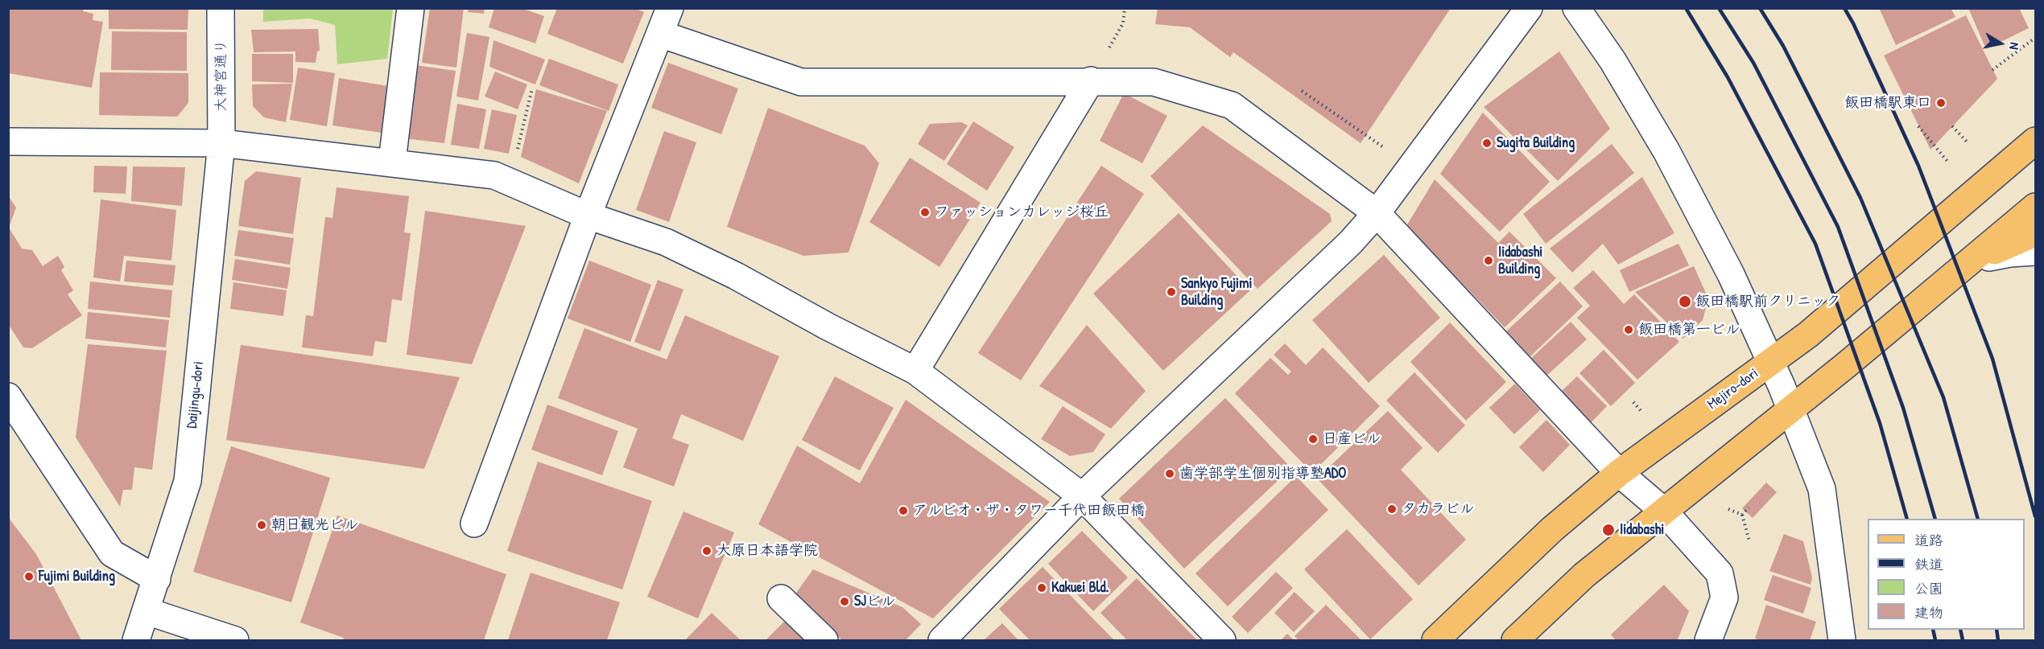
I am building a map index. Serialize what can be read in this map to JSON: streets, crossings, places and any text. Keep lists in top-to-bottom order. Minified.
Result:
{"streets":{"main road":["Mejiro-dori"],"street":["大神宮通り","Daijingu-dori"]},"crossings":[["大神宮通り","Daijingu-dori"]],"places":["飯田橋駅東口","Sugita Building","ファッションカレッジ桜丘","Iidabashi Building","Sankyo Fujimi Building","飯田橋駅前クリニック","飯田橋第一ビル","日産ビル","歯学部学生個別指導塾ADO","タカラビル","アルビオ・ザ・タワー千代田飯田橋","朝日観光ビル","Iidabashi","大原日本語学院","Fujimi Building","Kakuei Bld.","SJビル"],"legend":["道路","鉄道","公園","建物"],"north":"right"}
